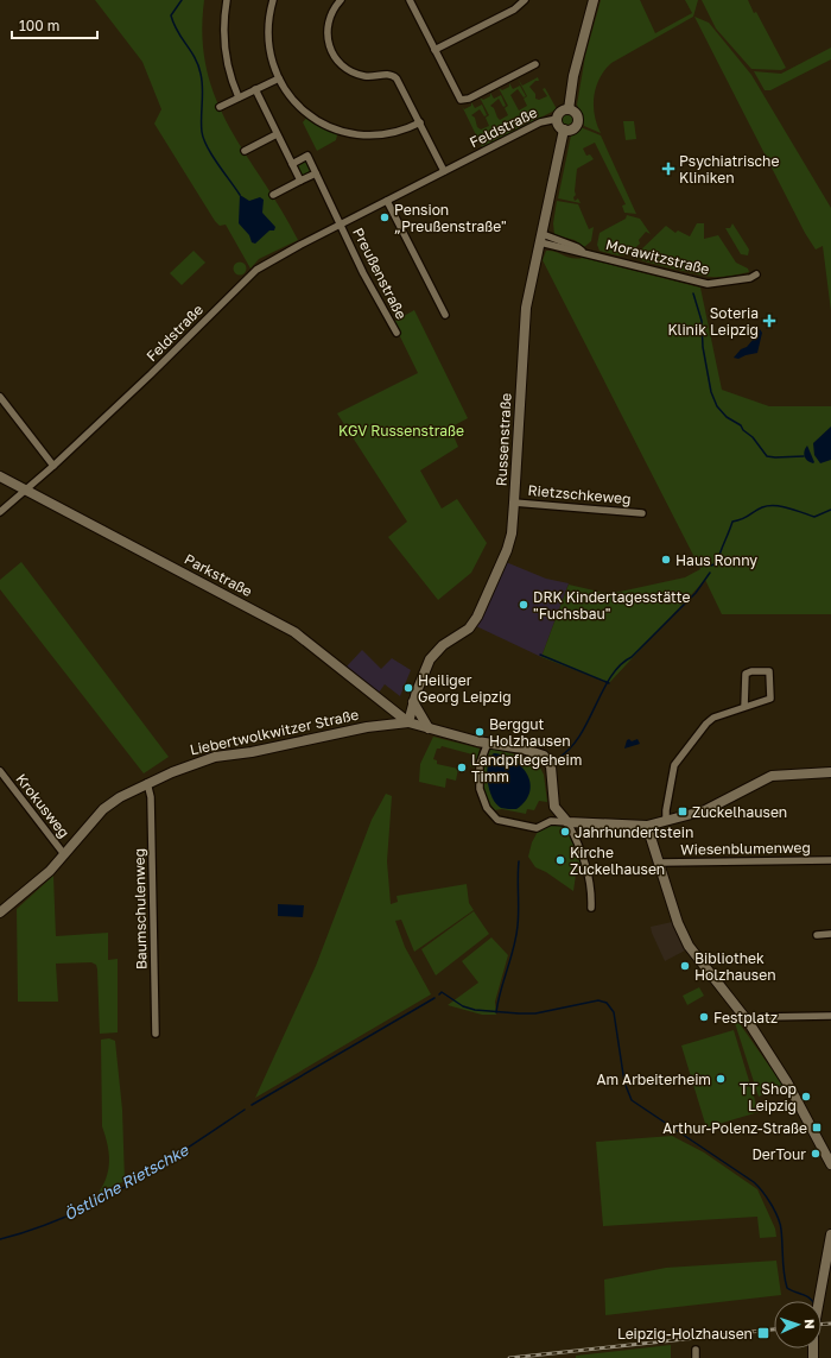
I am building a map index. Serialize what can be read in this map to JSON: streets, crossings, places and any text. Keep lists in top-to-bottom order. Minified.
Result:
{"streets":{"street":["Feldstraße","Morawitzstraße","Preußenstraße","Russenstraße","Rietzschkeweg","Parkstraße","Liebertwolkwitzer Straße","Krokusweg","Wiesenblumenweg","Baumschulenweg"]},"crossings":[["Feldstraße","Preußenstraße"],["Feldstraße","Russenstraße"],["Feldstraße","Parkstraße"],["Morawitzstraße","Russenstraße"],["Russenstraße","Rietzschkeweg"],["Russenstraße","Parkstraße"],["Russenstraße","Liebertwolkwitzer Straße"],["Parkstraße","Liebertwolkwitzer Straße"],["Liebertwolkwitzer Straße","Krokusweg"],["Liebertwolkwitzer Straße","Baumschulenweg"]],"water":["Östliche Rietschke"],"parks":["KGV Russenstraße"],"places":{"health":["Psychiatrische Kliniken","Soteria Klinik Leipzig"],"other":["Pension „Preußenstraße\"","Haus Ronny","DRK Kindertagesstätte \"Fuchsbau\"","Heiliger Georg Leipzig","Berggut Holzhausen","Landpflegeheim Timm","Jahrhundertstein","Kirche Zuckelhausen","Bibliothek Holzhausen","Festplatz","Am Arbeiterheim","TT Shop Leipzig","DerTour"],"transit":["Zuckelhausen","Arthur-Polenz-Straße","Leipzig-Holzhausen"]},"scale_bar":"100 m","north":"right"}
